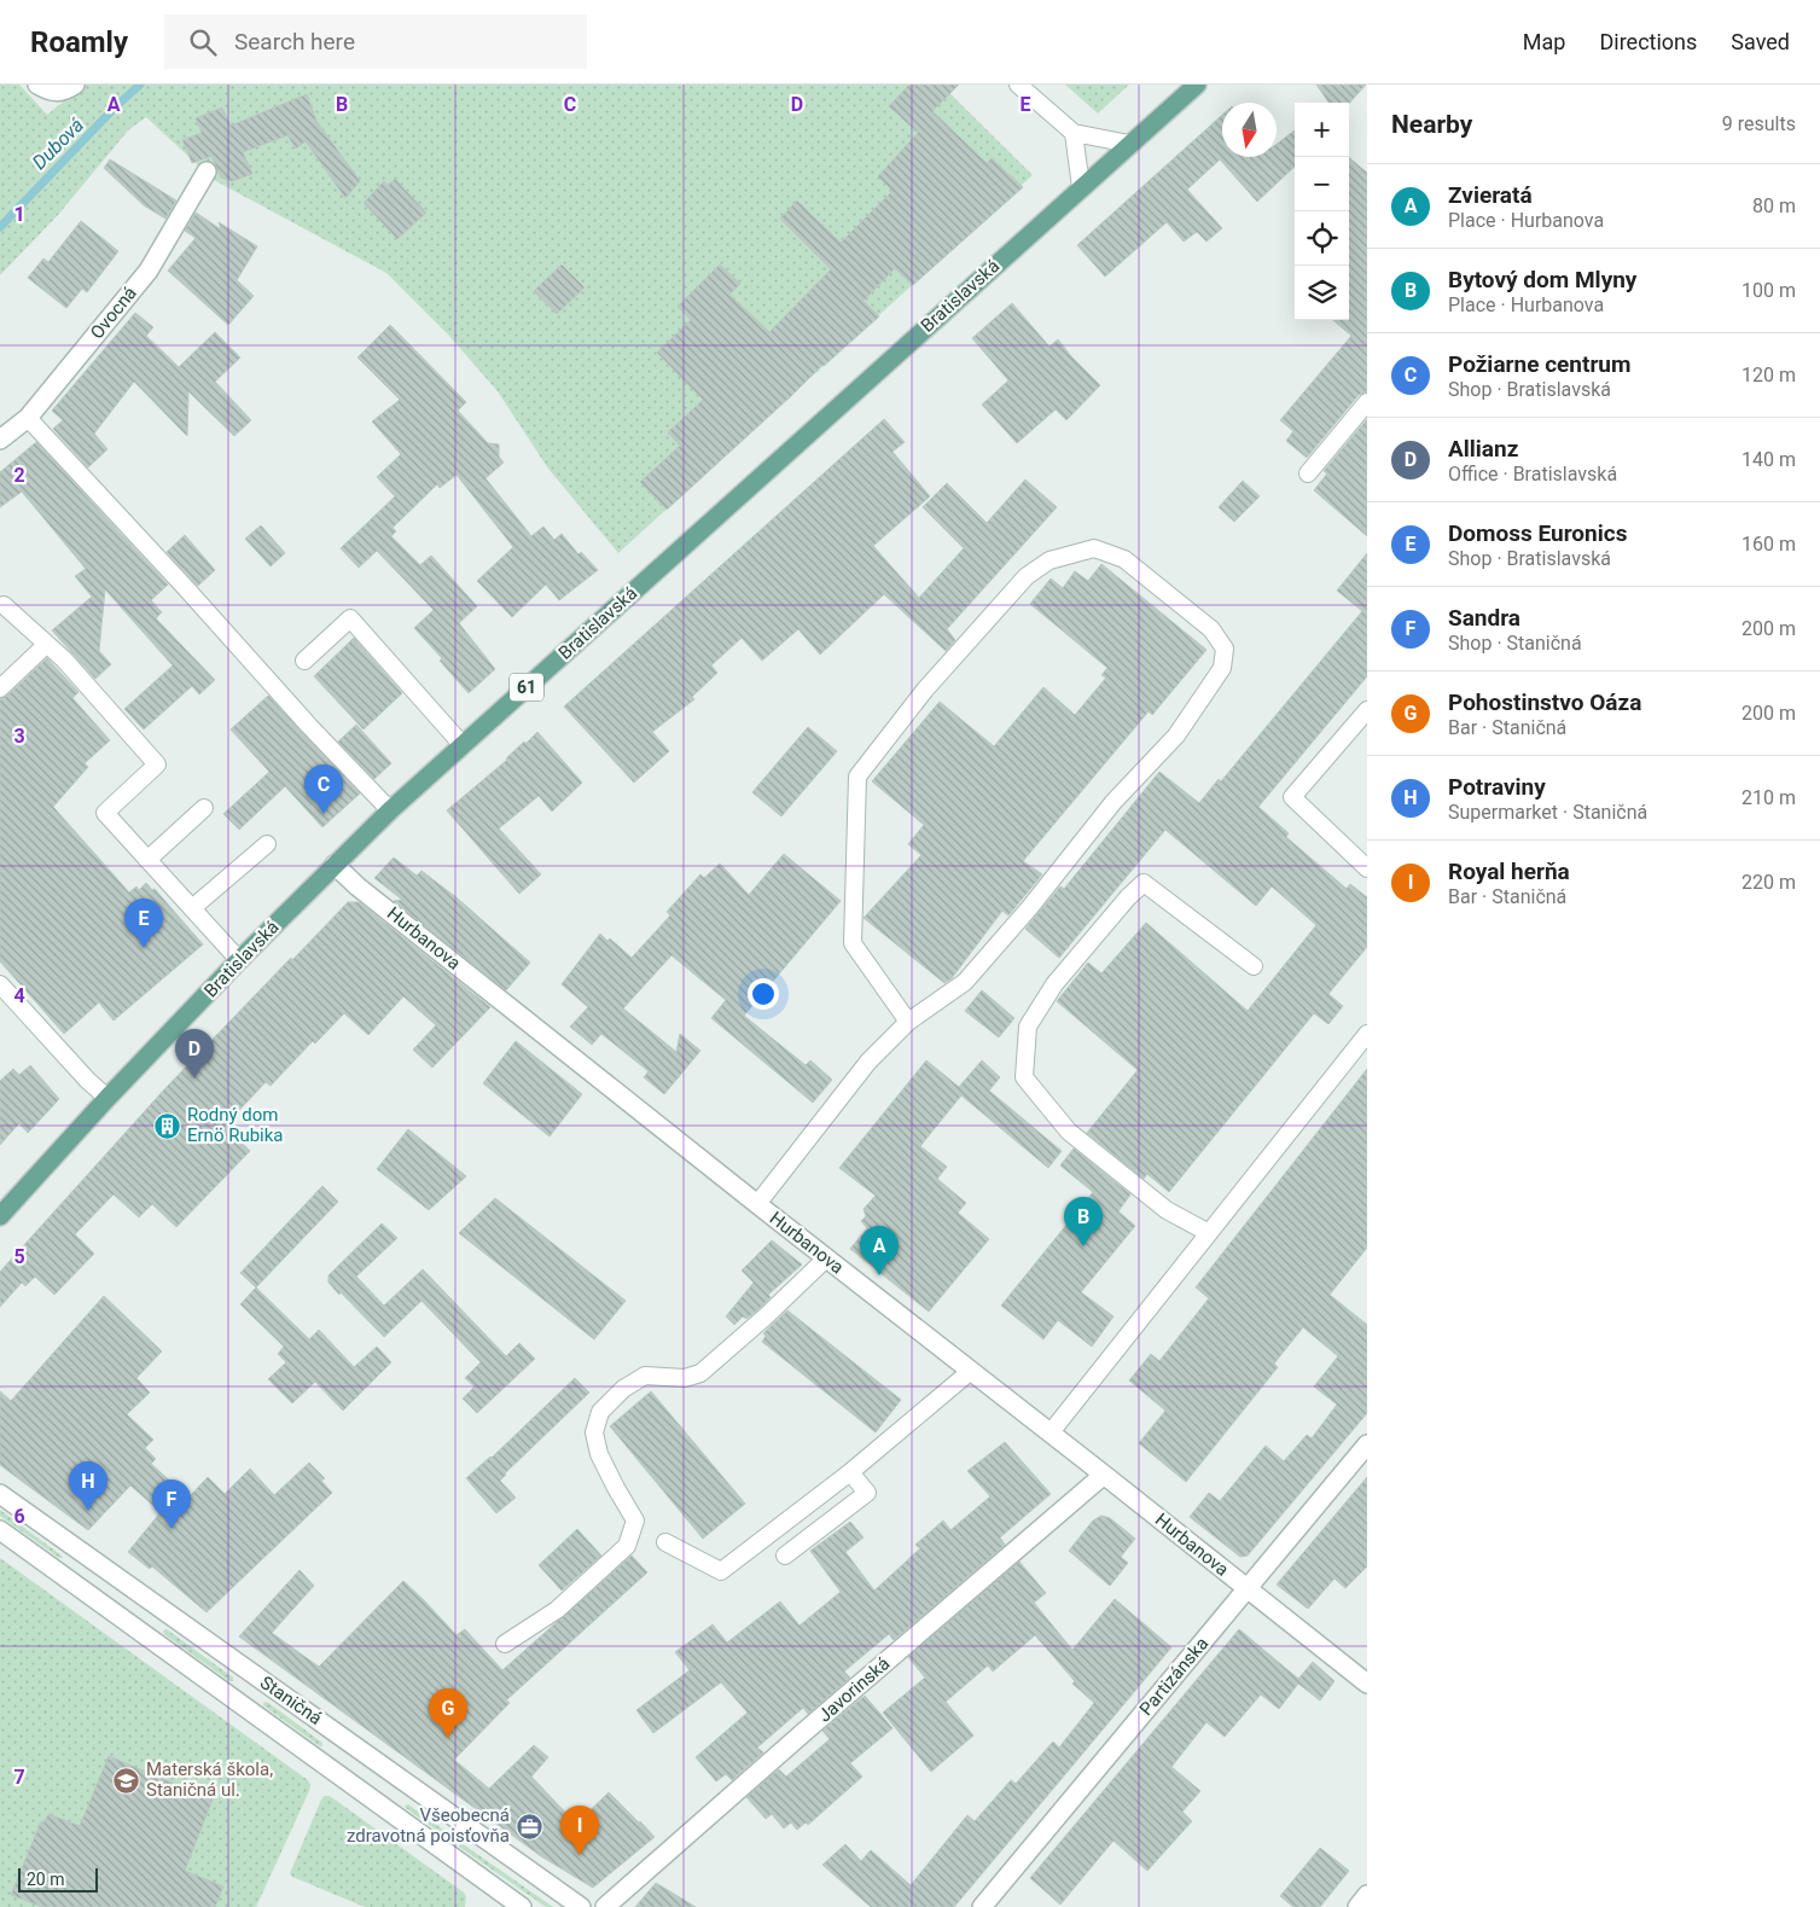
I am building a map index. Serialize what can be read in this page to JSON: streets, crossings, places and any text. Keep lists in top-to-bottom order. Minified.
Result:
{"streets":{"main road":["Bratislavská","61"],"street":["Ovocná","Hurbanova","Partizánska","Javorinská","Staničná"]},"crossings":[["Bratislavská","Hurbanova"],["Hurbanova","Partizánska"],["Hurbanova","Javorinská"]],"water":["Dubová"],"places":{"building":["Rodný dom Ernö Rubika"],"school or university":["Materská škola, Staničná ul."],"office":["Všeobecná zdravotná poisťovňa"]},"scale_bar":"20 m","north":"bottom","page":{"header":"Roamly","search":"Search here","nav":["Map","Directions","Saved"],"heading":["Nearby","9 results"],"map_buttons":["+","−"],"list":[{"mark":"A","name":"Zvieratá","note":"Place · Hurbanova","value":"80 m"},{"mark":"B","name":"Bytový dom Mlyny","note":"Place · Hurbanova","value":"100 m"},{"mark":"C","name":"Požiarne centrum","note":"Shop · Bratislavská","value":"120 m"},{"mark":"D","name":"Allianz","note":"Office · Bratislavská","value":"140 m"},{"mark":"E","name":"Domoss Euronics","note":"Shop · Bratislavská","value":"160 m"},{"mark":"F","name":"Sandra","note":"Shop · Staničná","value":"200 m"},{"mark":"G","name":"Pohostinstvo Oáza","note":"Bar · Staničná","value":"200 m"},{"mark":"H","name":"Potraviny","note":"Supermarket · Staničná","value":"210 m"},{"mark":"I","name":"Royal herňa","note":"Bar · Staničná","value":"220 m"}],"pins":["C","E","D","B","A","H","F","G","I"],"scale":"20 m"},"grid":{"columns":["A","B","C","D","E"],"rows":["1","2","3","4","5","6","7"]}}
